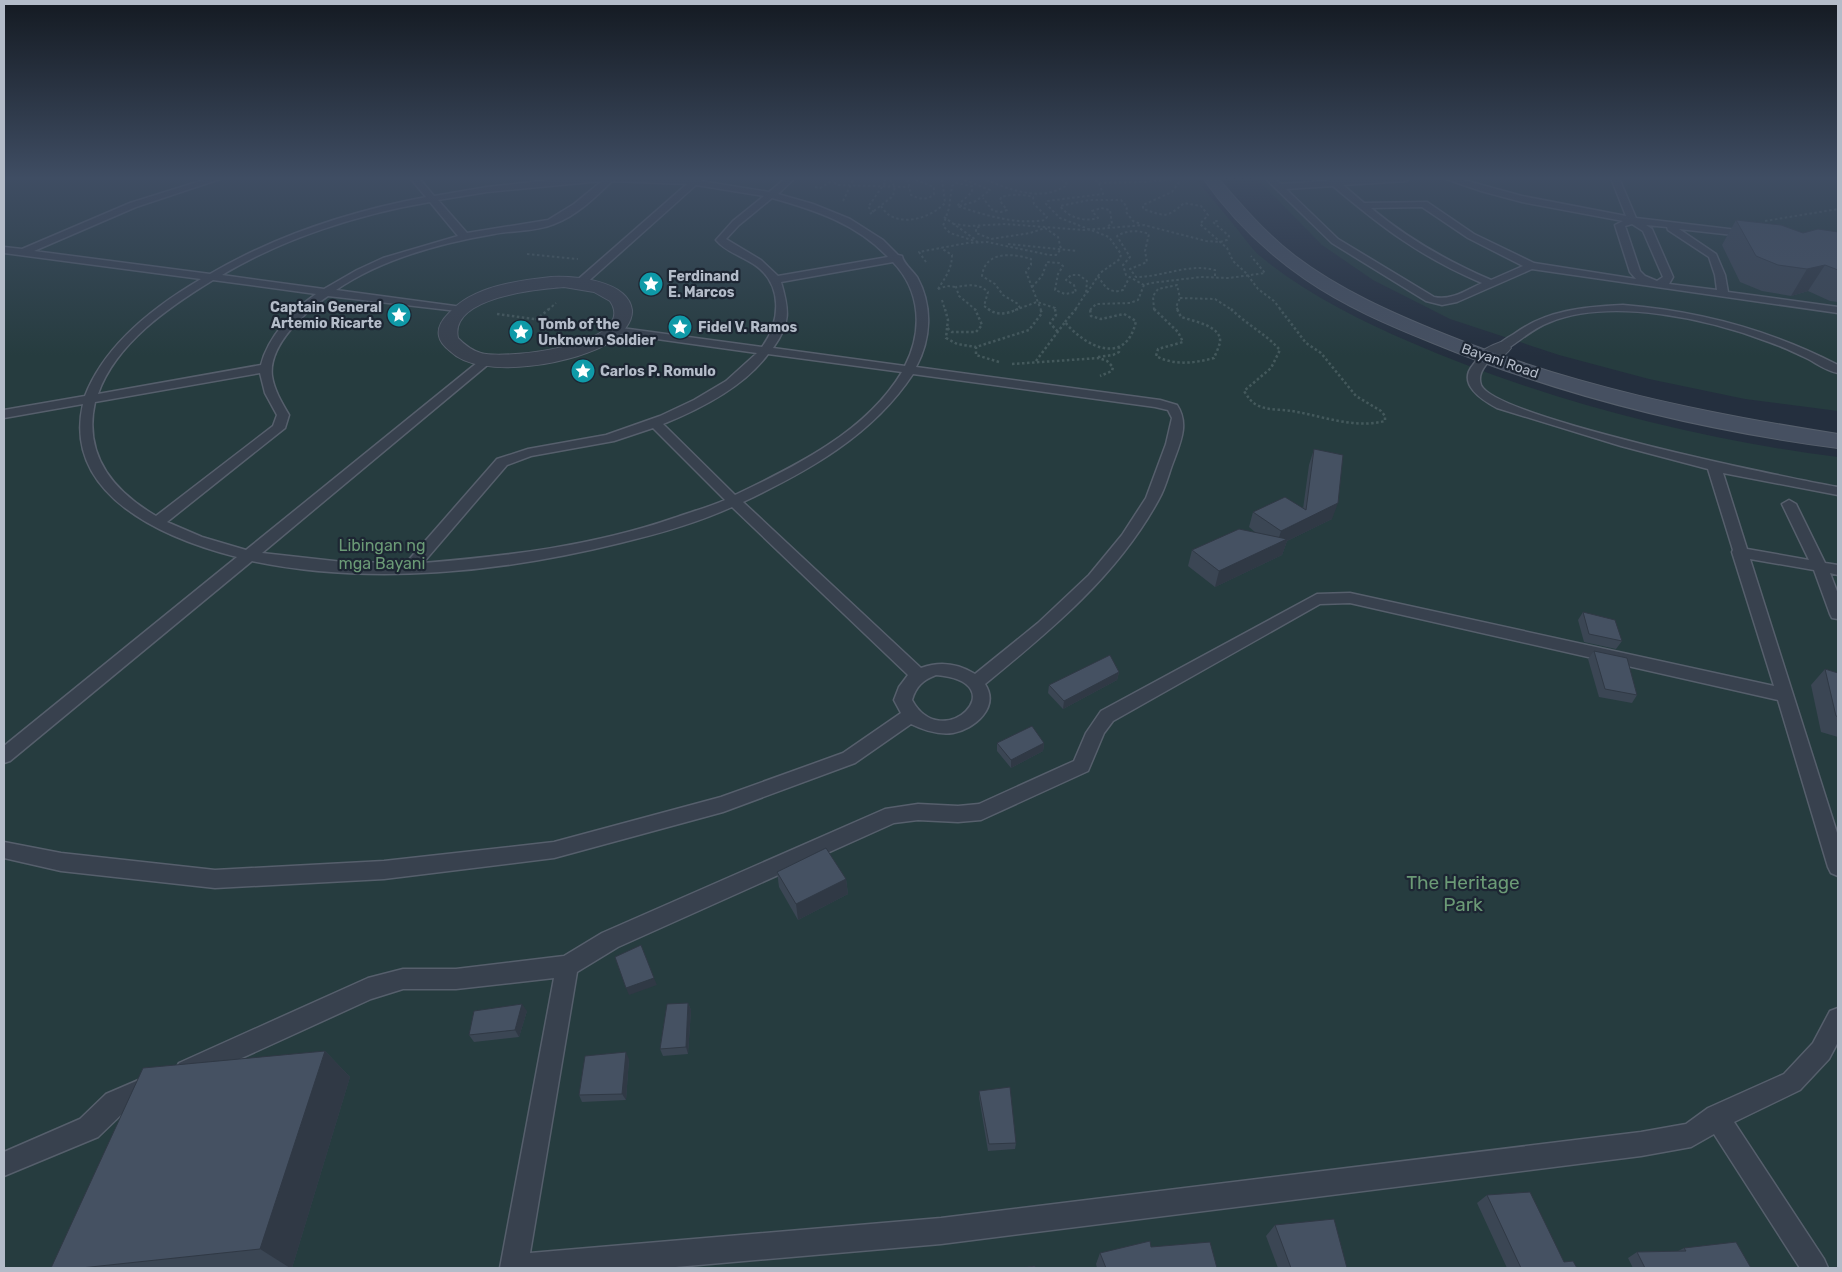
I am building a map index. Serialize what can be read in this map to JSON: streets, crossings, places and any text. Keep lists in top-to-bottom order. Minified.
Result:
{"streets":{"main road":["Bayani Road"]},"parks":["Libingan ng mga Bayani","The Heritage Park"],"places":{"place":["Ferdinand E. Marcos","Captain General Artemio Ricarte","Fidel V. Ramos","Tomb of the Unknown Soldier","Carlos P. Romulo"]}}
